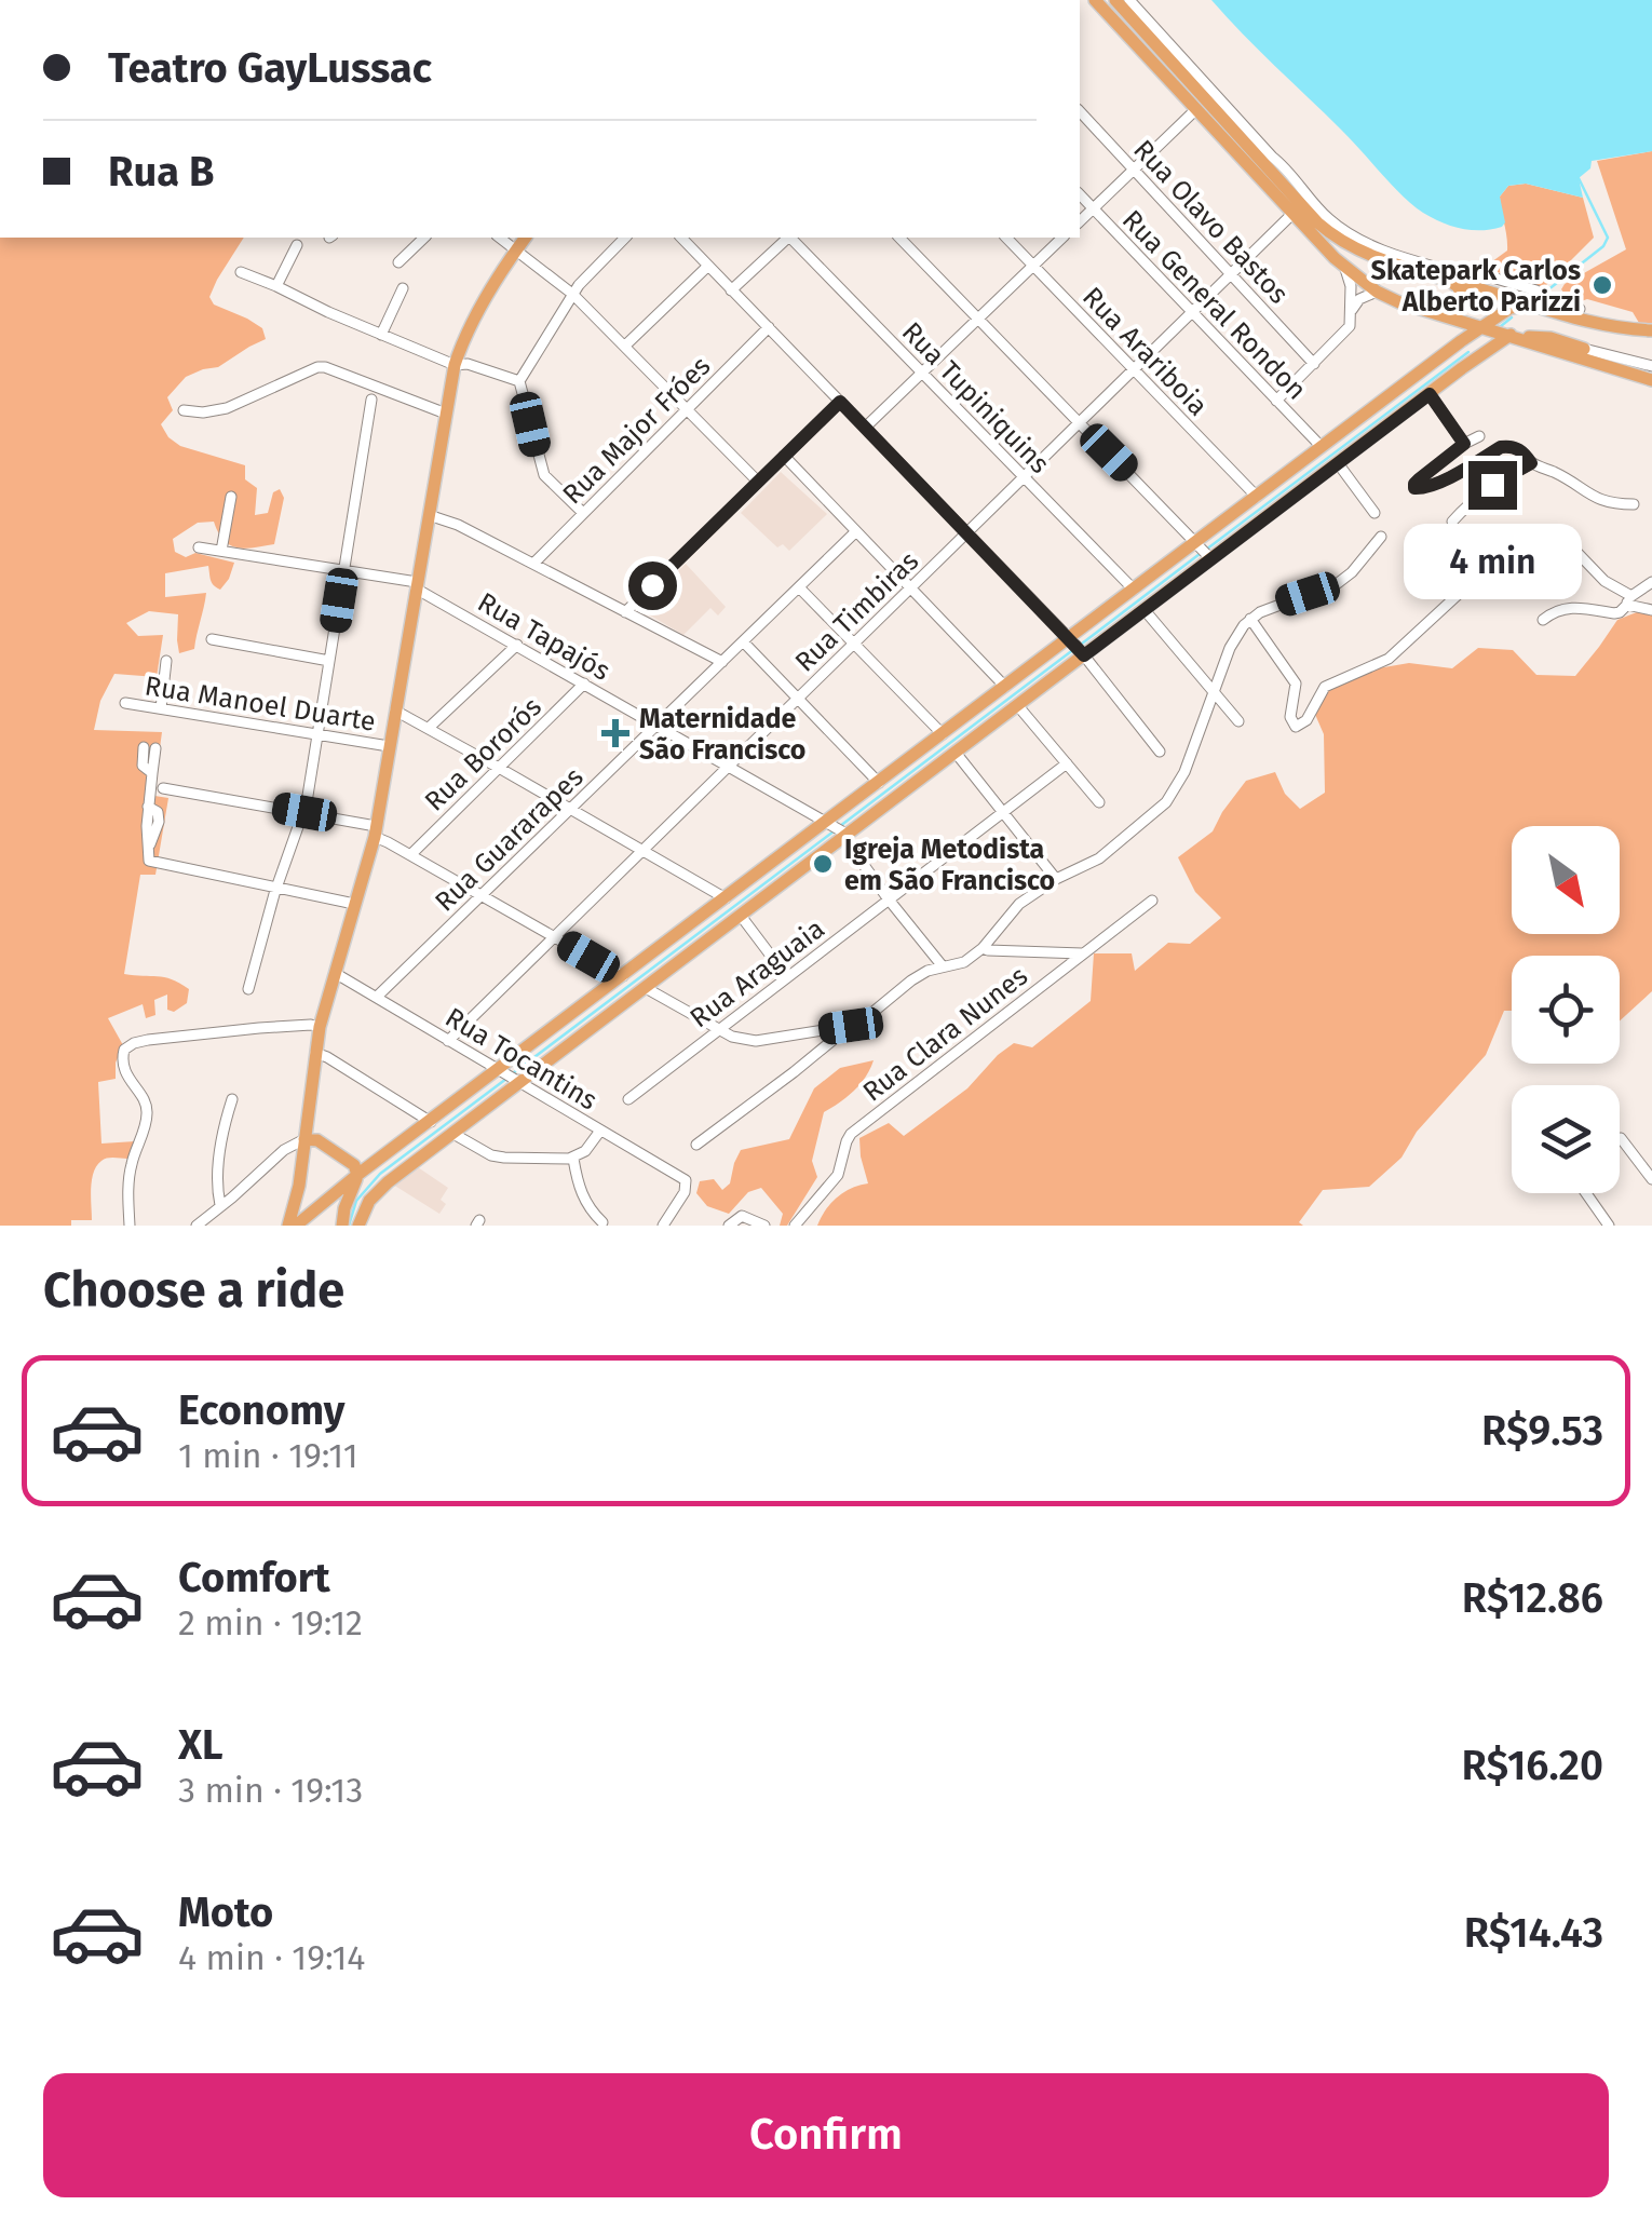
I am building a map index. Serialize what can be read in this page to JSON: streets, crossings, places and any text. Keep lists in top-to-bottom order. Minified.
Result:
{"streets":{"street":["Rua Olavo Bastos","Rua General Rondon","Rua Arariboia","Rua Tupiniquins","Rua Major Fróes","Rua Timbiras","Rua Tapajós","Rua Manoel Duarte","Rua Bororós","Rua Guararapes","Rua Araguaia","Rua Clara Nunes","Rua Tocantins"]},"crossings":[["Rua Olavo Bastos","Rua Timbiras"],["Rua General Rondon","Rua Timbiras"],["Rua Arariboia","Rua Timbiras"],["Rua Tupiniquins","Rua Timbiras"],["Rua Timbiras","Rua Tapajós"],["Rua Timbiras","Rua Tocantins"],["Rua Tapajós","Rua Bororós"],["Rua Tapajós","Rua Guararapes"],["Rua Tapajós","Rua Araguaia"],["Rua Guararapes","Rua Tocantins"]],"places":{"other":["Skatepark Carlos Alberto Parizzi","Igreja Metodista em São Francisco"],"health":["Maternidade São Francisco"]},"north":"bottom right","page":{"banner":["Teatro GayLussac","Rua B"],"bubble":"4 min","heading":"Choose a ride","list":[{"name":"Economy","note":"1 min · 19:11","value":"R$9.53"},{"name":"Comfort","note":"2 min · 19:12","value":"R$12.86"},{"name":"XL","note":"3 min · 19:13","value":"R$16.20"},{"name":"Moto","note":"4 min · 19:14","value":"R$14.43"}],"buttons":"Confirm"}}
